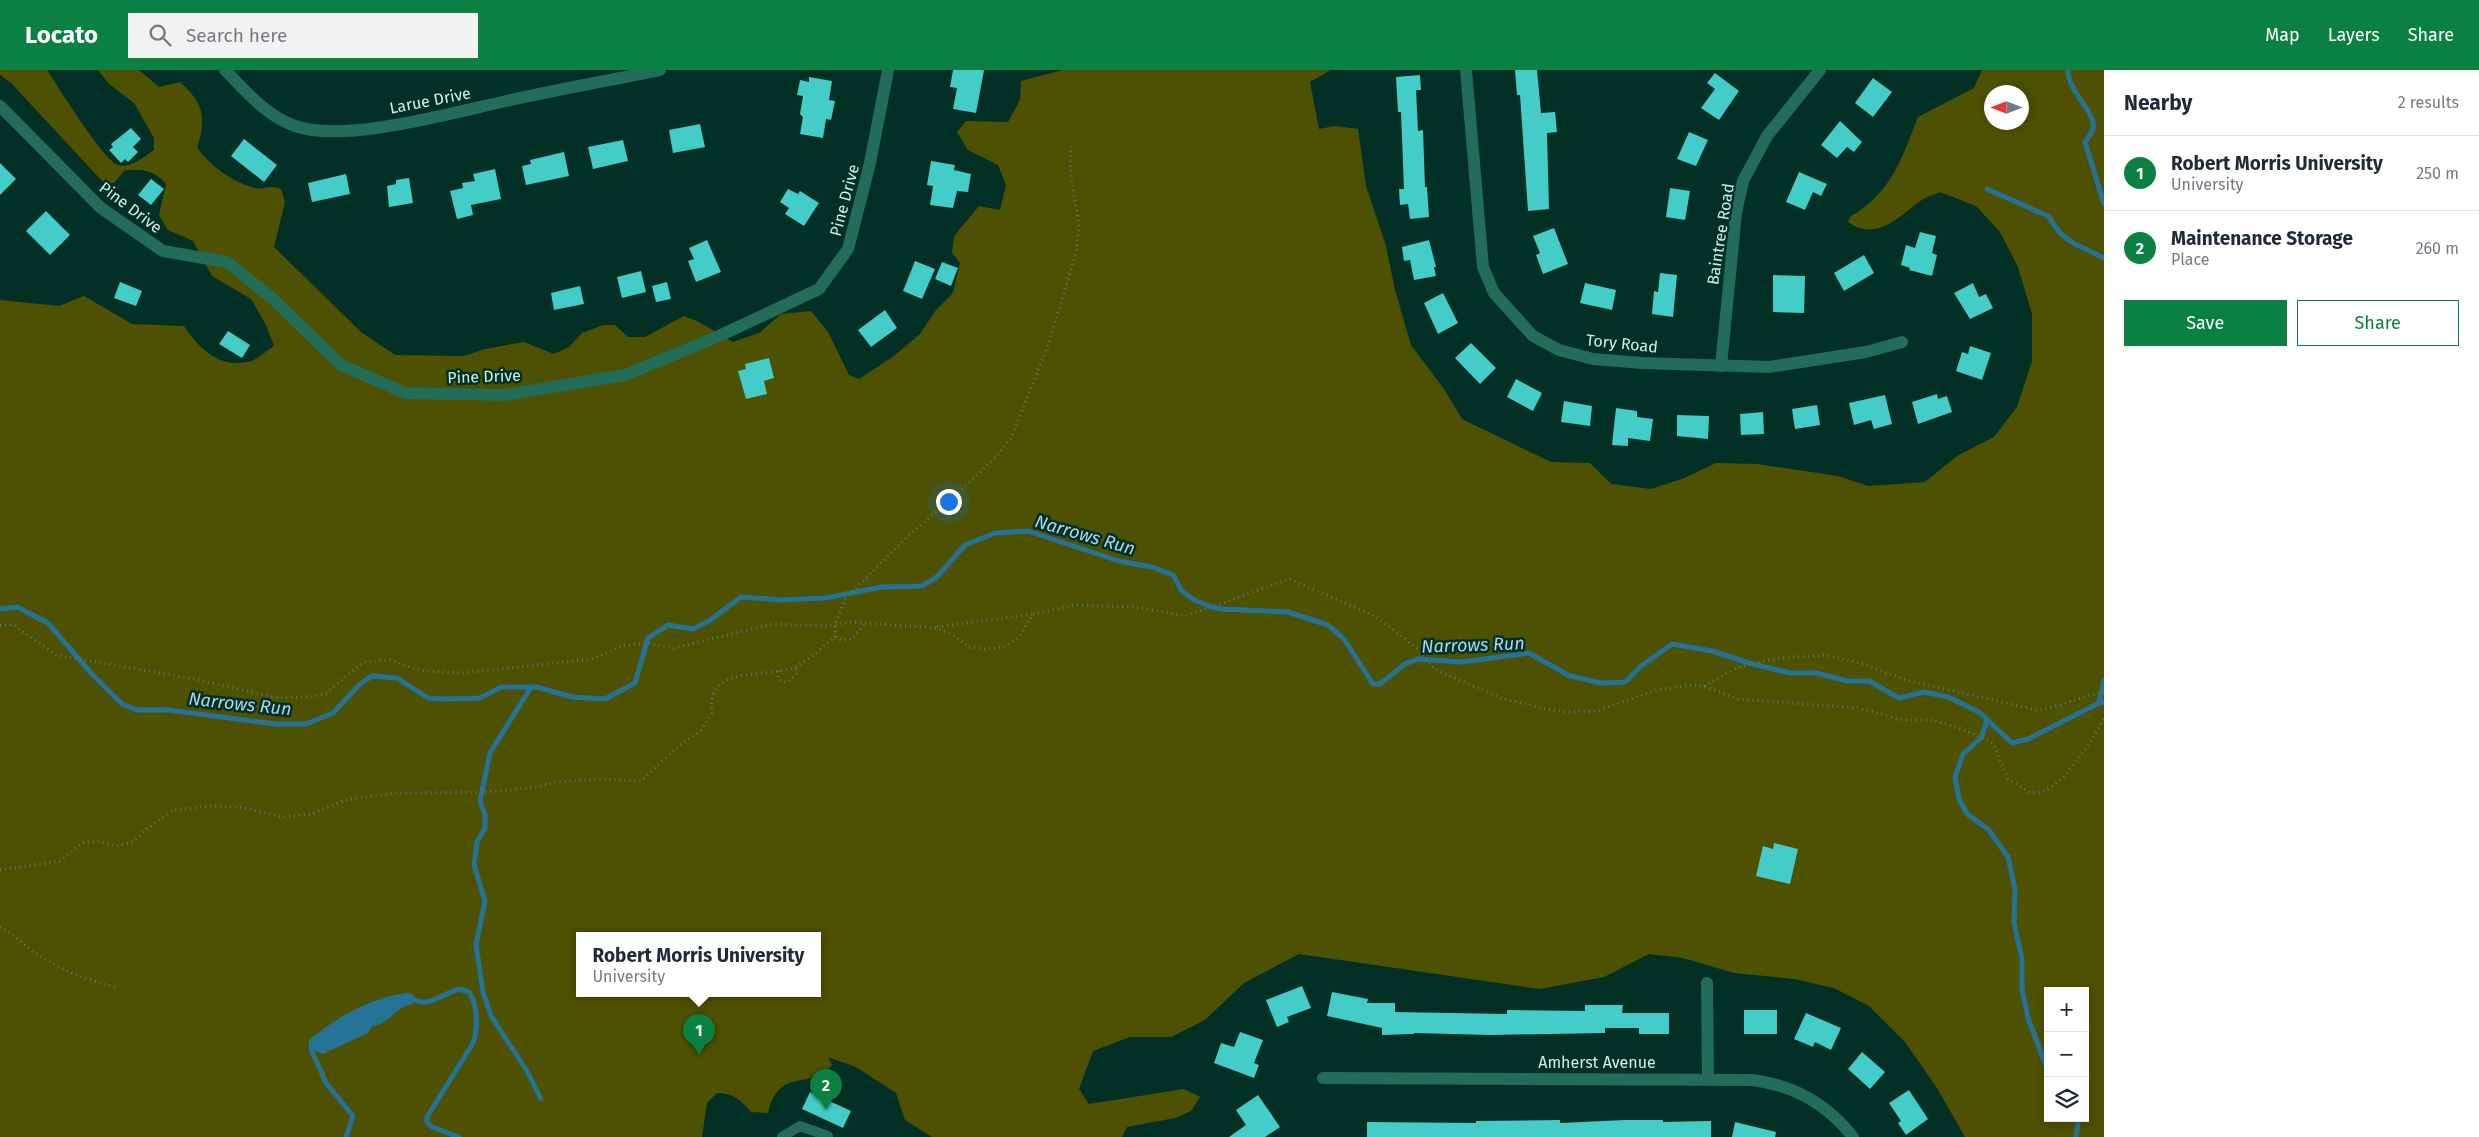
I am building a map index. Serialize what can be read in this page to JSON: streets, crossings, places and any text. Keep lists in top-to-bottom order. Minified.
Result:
{"streets":{"street":["Larue Drive","Pine Drive","Baintree Road","Tory Road","Amherst Avenue"]},"crossings":[["Baintree Road","Tory Road"]],"water":["Narrows Run"],"north":"left","page":{"header":"Locato","search":"Search here","nav":["Map","Layers","Share"],"heading":["Nearby","2 results"],"list":[{"mark":"1","name":"Robert Morris University","note":"University","value":"250 m"},{"mark":"2","name":"Maintenance Storage","note":"Place","value":"260 m"}],"buttons":["Save","Share"],"popup":["Robert Morris University","University"],"map_buttons":["+","−"],"pins":["1","2"]}}
